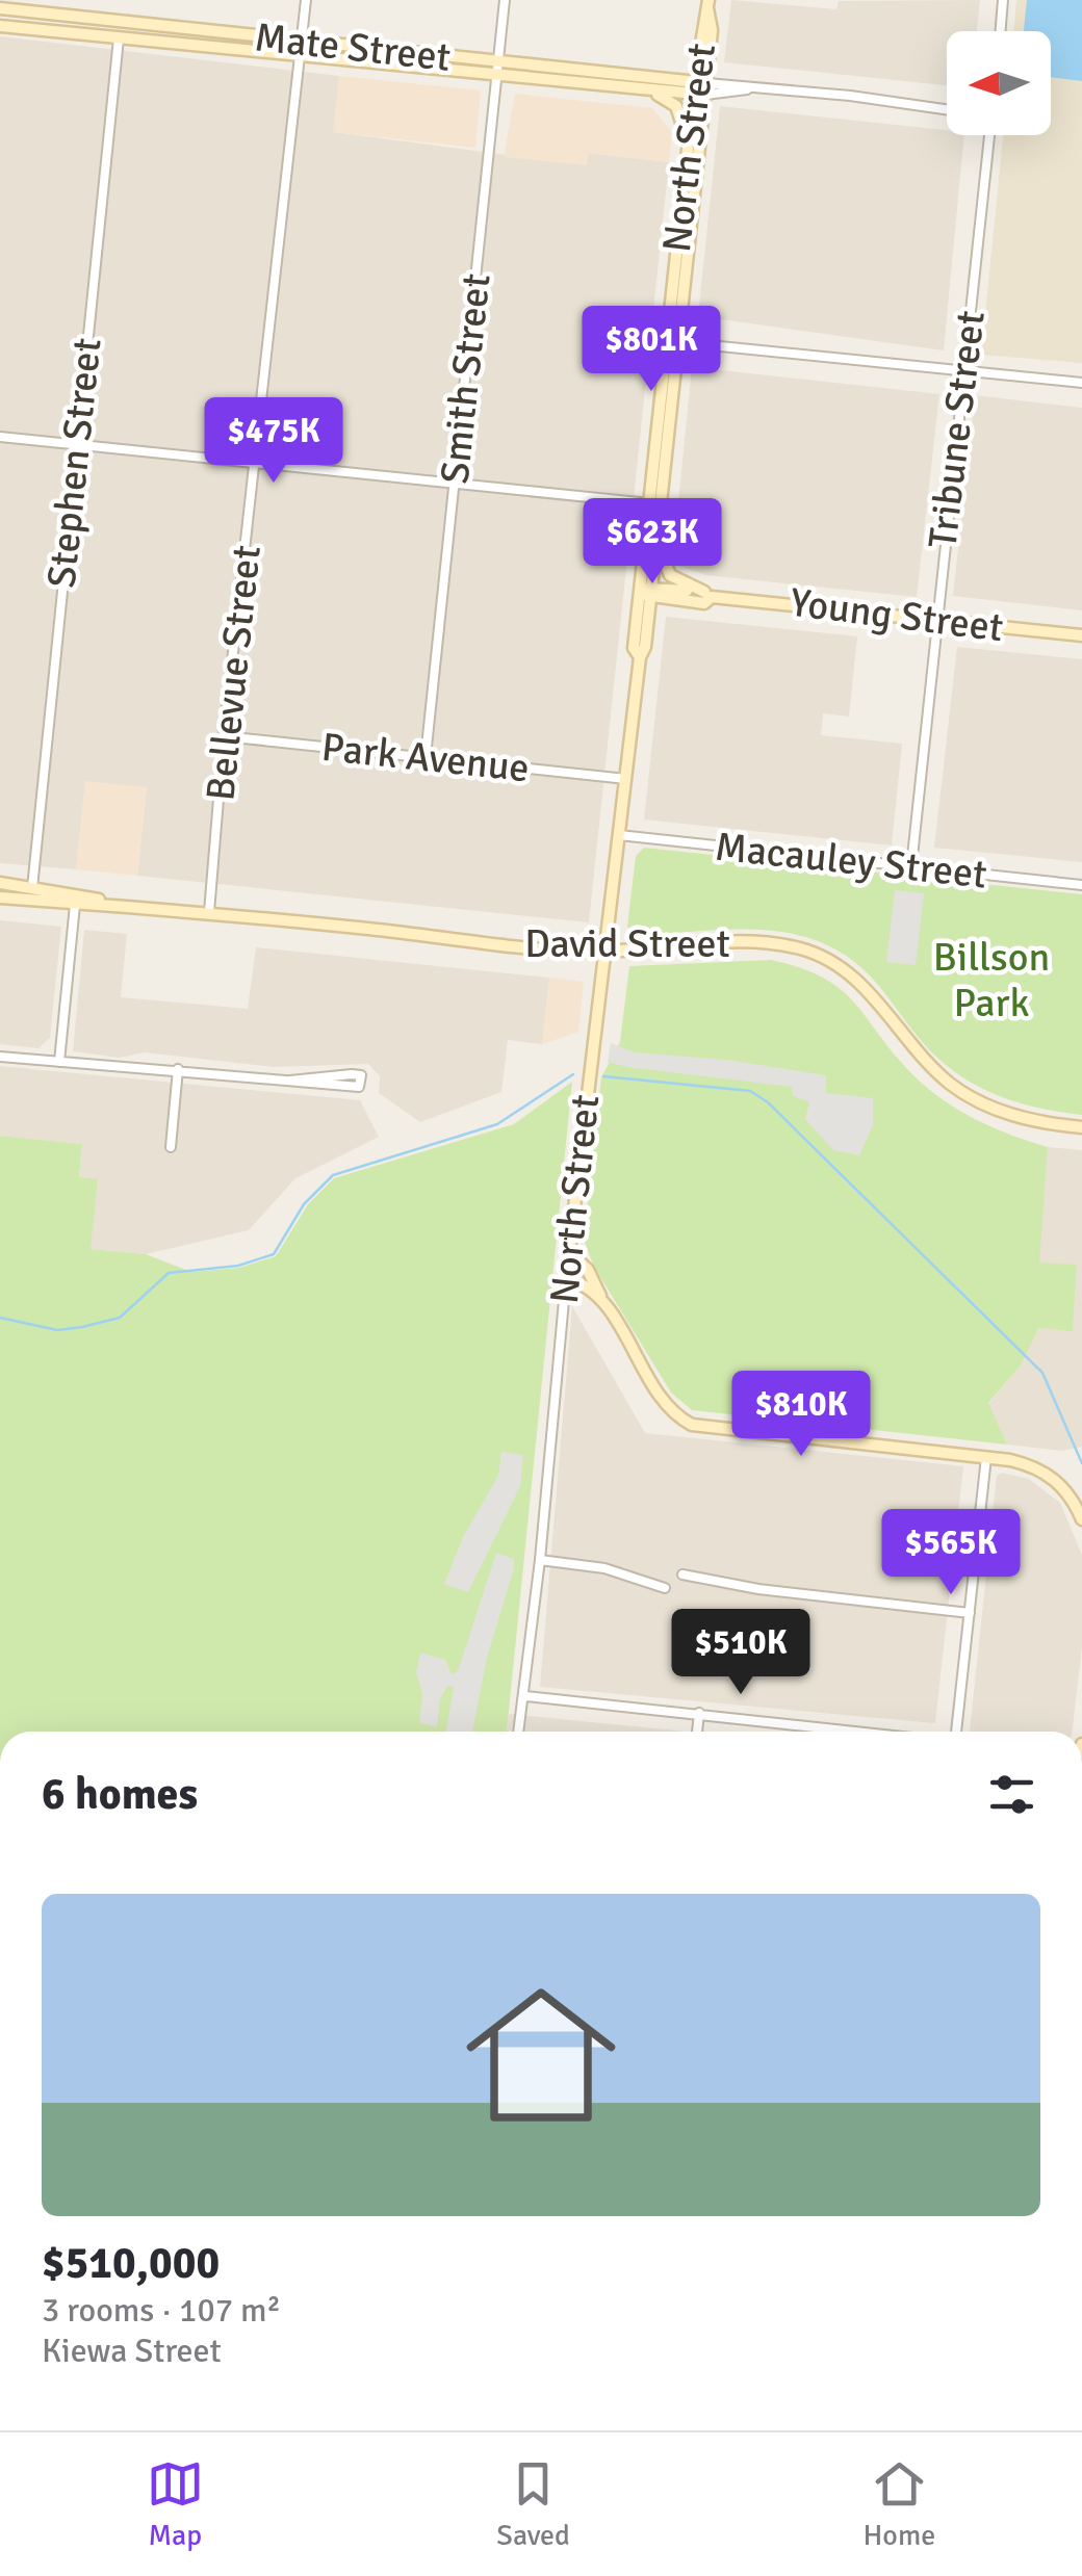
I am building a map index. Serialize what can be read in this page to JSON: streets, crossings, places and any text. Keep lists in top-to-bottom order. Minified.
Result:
{"streets":{"main road":["Mate Street","North Street","Young Street","David Street"],"street":["Smith Street","Tribune Street","Stephen Street","Bellevue Street","Park Avenue","Macauley Street"]},"crossings":[["Mate Street","North Street"],["Mate Street","Smith Street"],["Mate Street","Stephen Street"],["Mate Street","Bellevue Street"],["North Street","Young Street"],["North Street","Park Avenue"],["North Street","Macauley Street"],["North Street","David Street"],["Smith Street","Park Avenue"],["Tribune Street","Young Street"],["Tribune Street","Macauley Street"],["Stephen Street","David Street"],["Bellevue Street","Park Avenue"],["Bellevue Street","David Street"]],"parks":["Billson Park"],"north":"left","page":{"price":["$801K","$475K","$623K","$810K","$565K","$510K"],"heading":"6 homes","list":[{"name":"$510,000","note":"3 rooms · 107 m² · Kiewa Street"}],"tabs":["Map","Saved","Home"]}}
